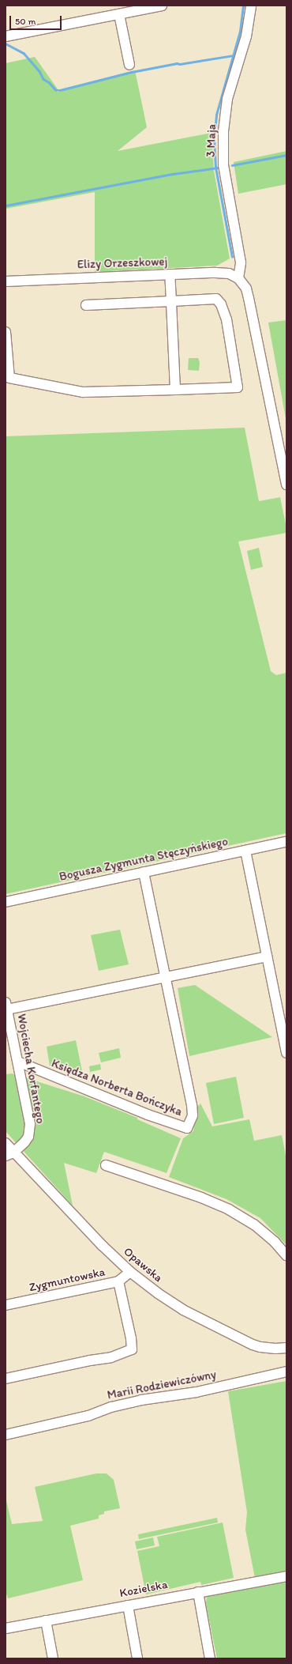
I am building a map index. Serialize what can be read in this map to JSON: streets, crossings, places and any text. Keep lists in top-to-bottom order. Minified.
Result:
{"streets":{"street":["3 Maja","Elizy Orzeszkowej","Bogusza Zygmunta Stęczyńskiego","Wojciecha Korfantego","Księdza Norberta Bończyka","Opawska","Zygmuntowska","Marii Rodziewiczówny","Kozielska"]},"crossings":[["3 Maja","Elizy Orzeszkowej"],["Bogusza Zygmunta Stęczyńskiego","Księdza Norberta Bończyka"],["Wojciecha Korfantego","Księdza Norberta Bończyka"],["Wojciecha Korfantego","Opawska"],["Opawska","Zygmuntowska"]],"scale_bar":"50 m"}
